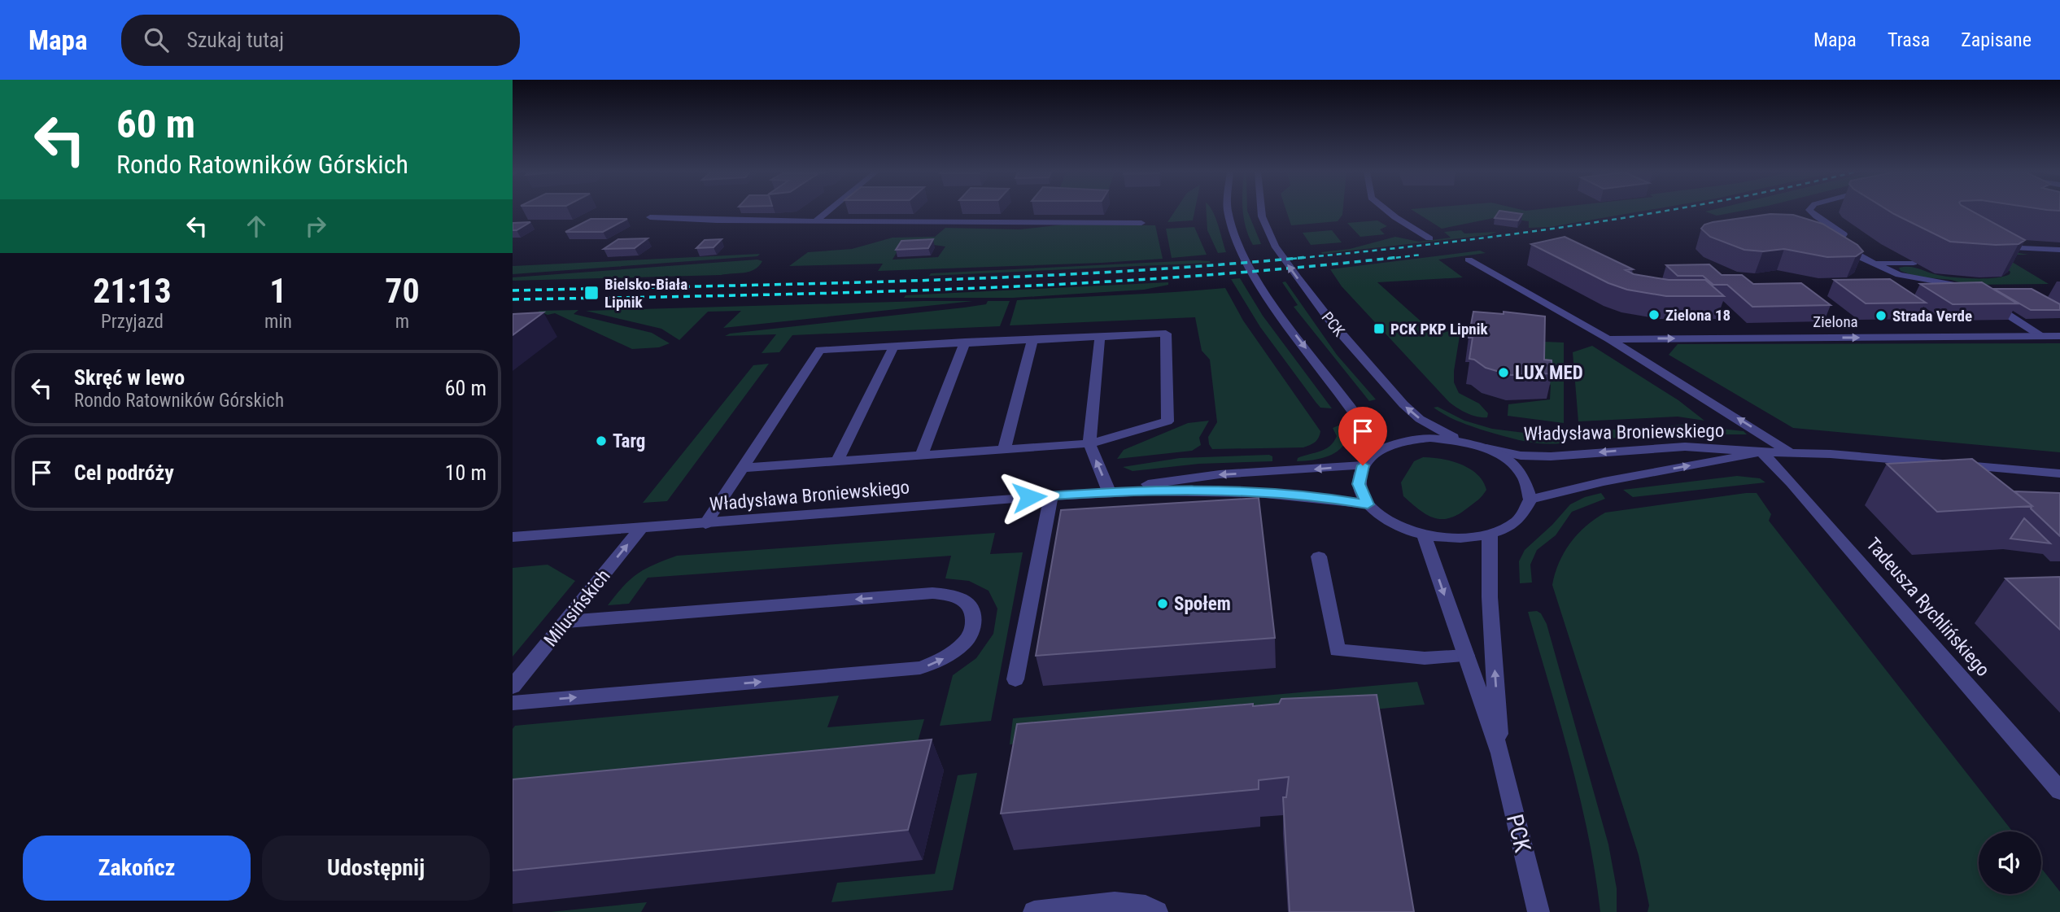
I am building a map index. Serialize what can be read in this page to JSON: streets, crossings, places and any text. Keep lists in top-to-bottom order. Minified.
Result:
{"streets":{"street":["Zielona","PCK","Władysława Broniewskiego","Tadeusza Rychlińskiego","Milusińskich"]},"crossings":[["Zielona","Władysława Broniewskiego"],["PCK","Władysława Broniewskiego"],["Władysława Broniewskiego","Tadeusza Rychlińskiego"],["Władysława Broniewskiego","Milusińskich"]],"one_way":["Milusińskich"],"places":{"transit":["Bielsko-Biała Lipnik","PCK PKP Lipnik"],"other":["Zielona 18","Strada Verde","LUX MED","Targ","Społem"]},"page":{"header":"Mapa","search":"Szukaj tutaj","nav":["Mapa","Trasa","Zapisane"],"turn":["60 m","Rondo Ratowników Górskich"],"eta":["21:13","Przyjazd","1","min","70","m"],"list":[{"name":"Skręć w lewo","note":"Rondo Ratowników Górskich","value":"60 m"},{"name":"Cel podróży","value":"10 m"}],"buttons":["Zakończ","Udostępnij"]}}
